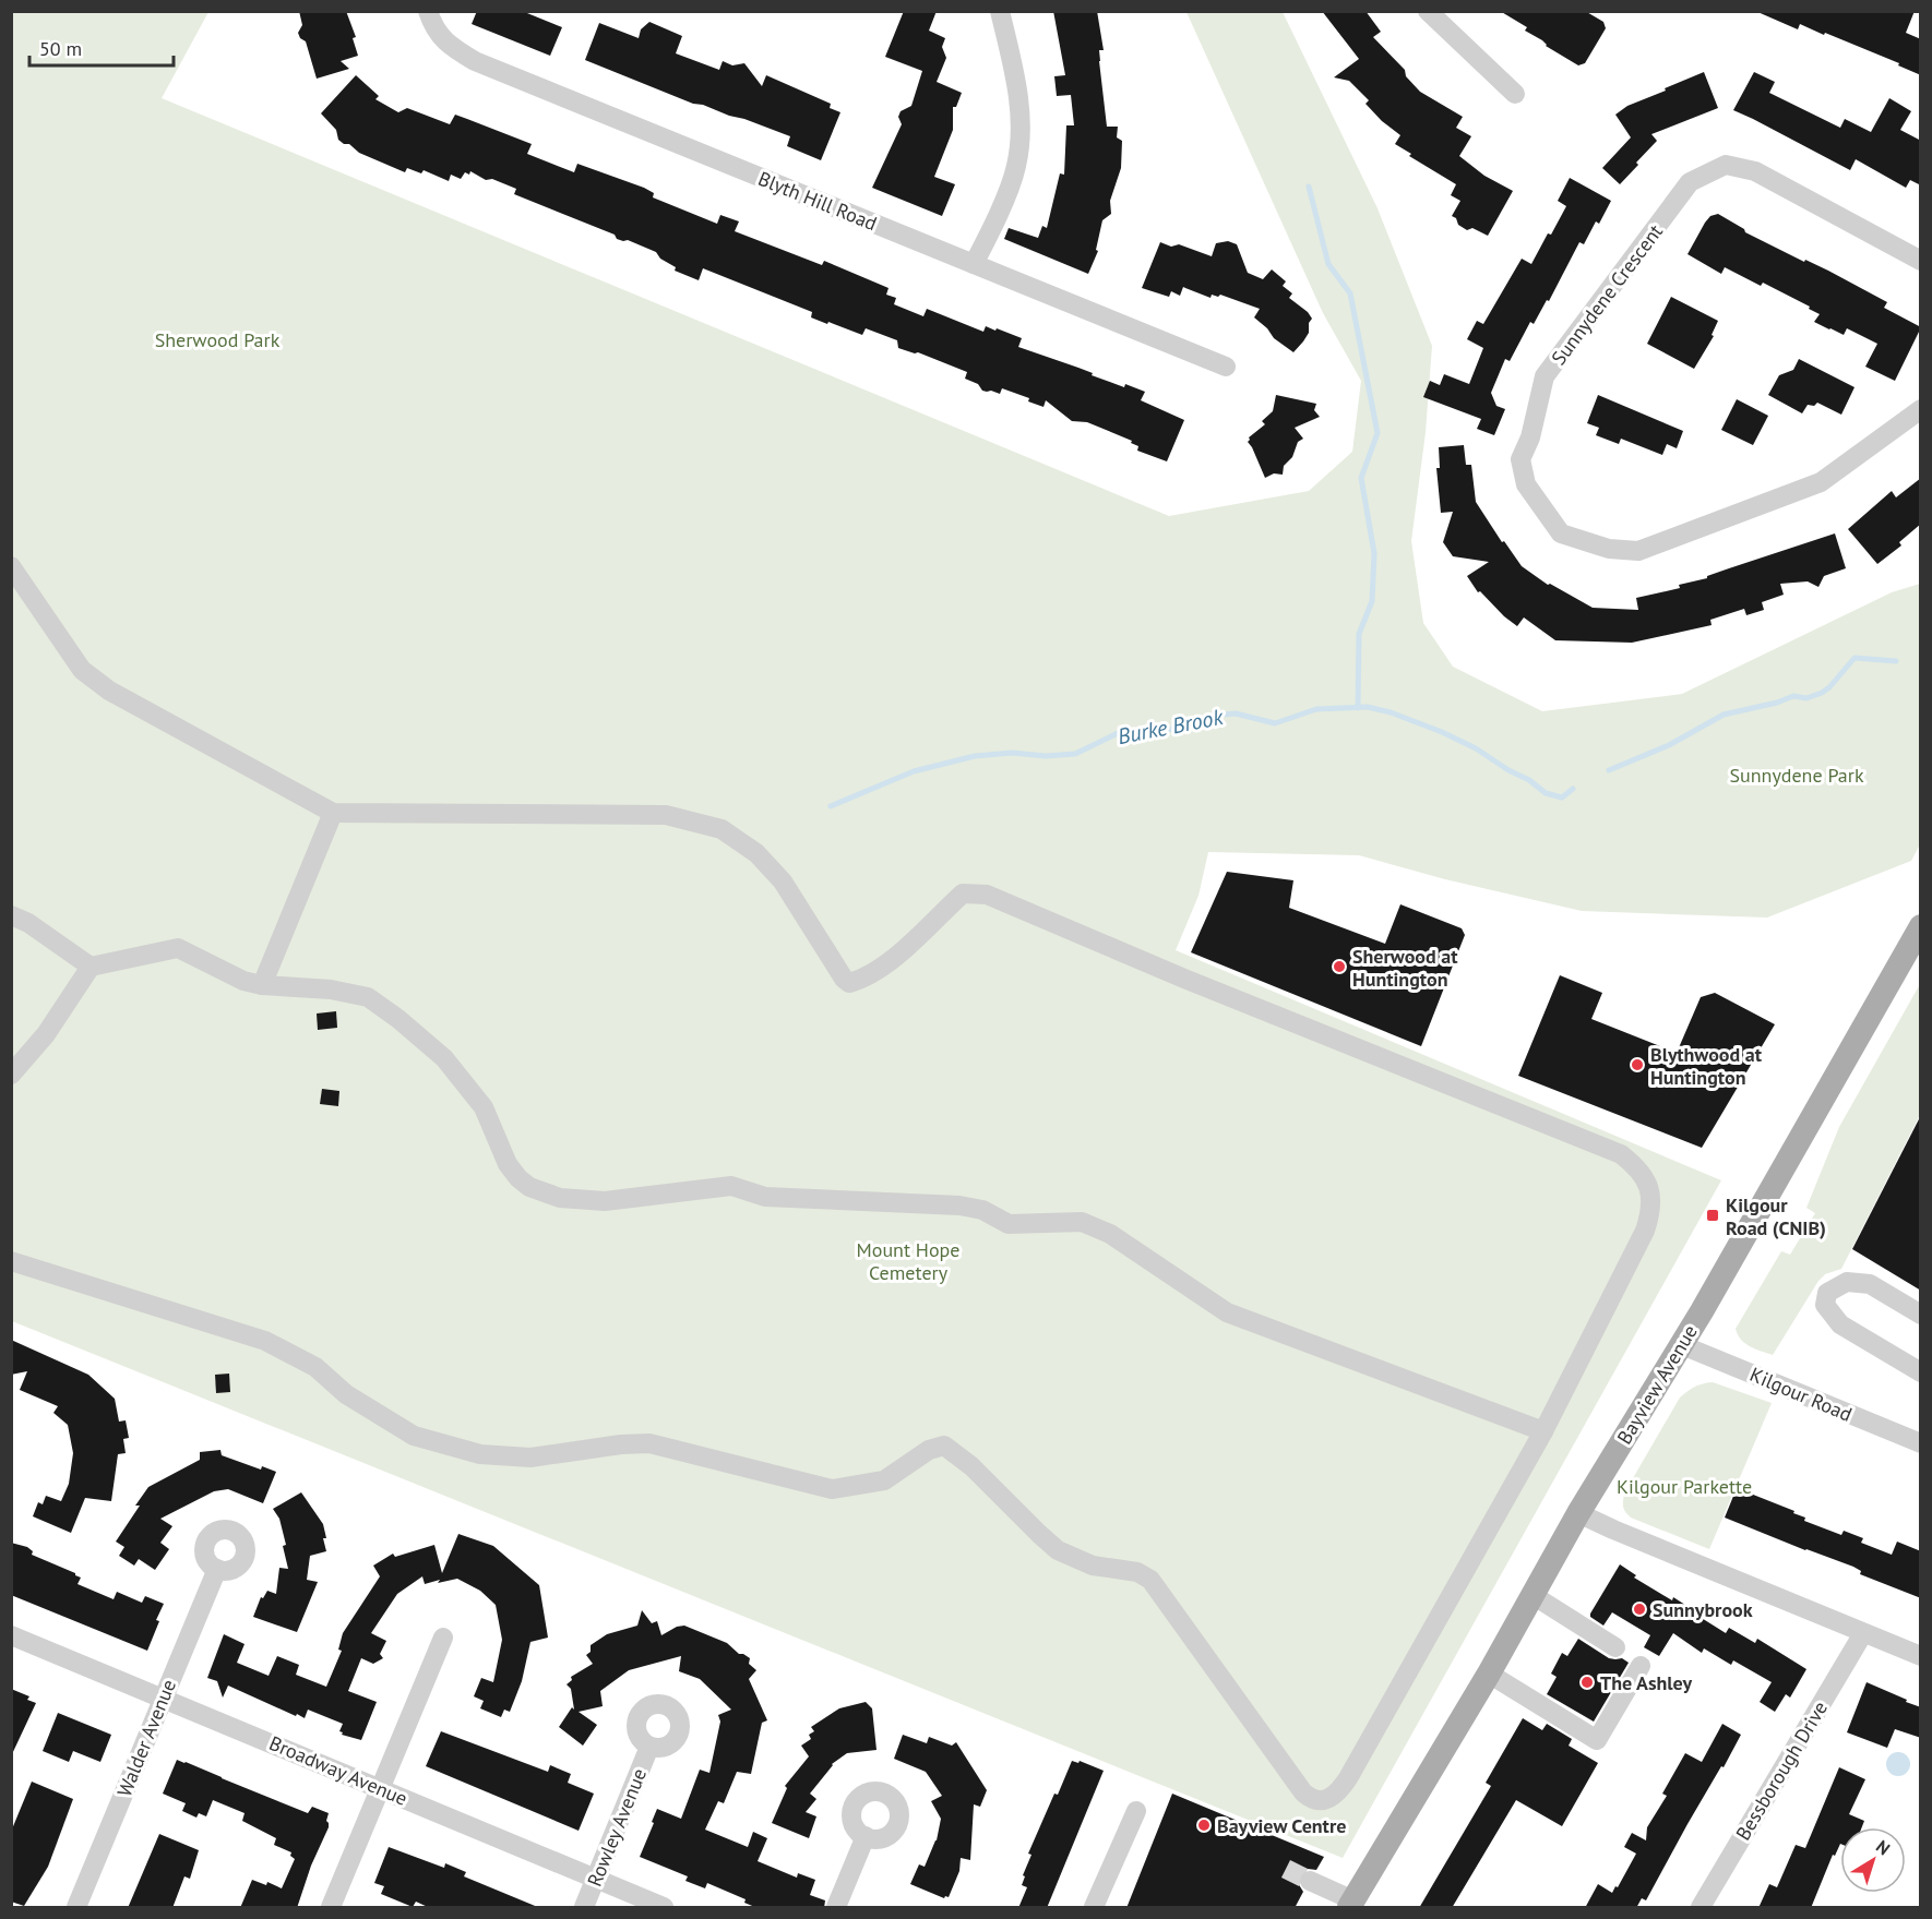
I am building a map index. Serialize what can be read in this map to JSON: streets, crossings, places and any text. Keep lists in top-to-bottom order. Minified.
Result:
{"streets":{"main road":["Bayview Avenue"],"street":["Blyth Hill Road","Sunnydene Crescent","Kilgour Road","Walder Avenue","Broadway Avenue","Bessborough Drive","Rowley Avenue"]},"crossings":[["Bayview Avenue","Kilgour Road"],["Walder Avenue","Broadway Avenue"],["Broadway Avenue","Rowley Avenue"]],"water":["Burke Brook"],"parks":["Sherwood Park","Sunnydene Park","Mount Hope Cemetery","Kilgour Parkette"],"places":{"other":["Sherwood at Huntington","Blythwood at Huntington","Sunnybrook","The Ashley","Bayview Centre"],"transit":["Kilgour Road (CNIB)"]},"scale_bar":"50 m","north":"top right"}
